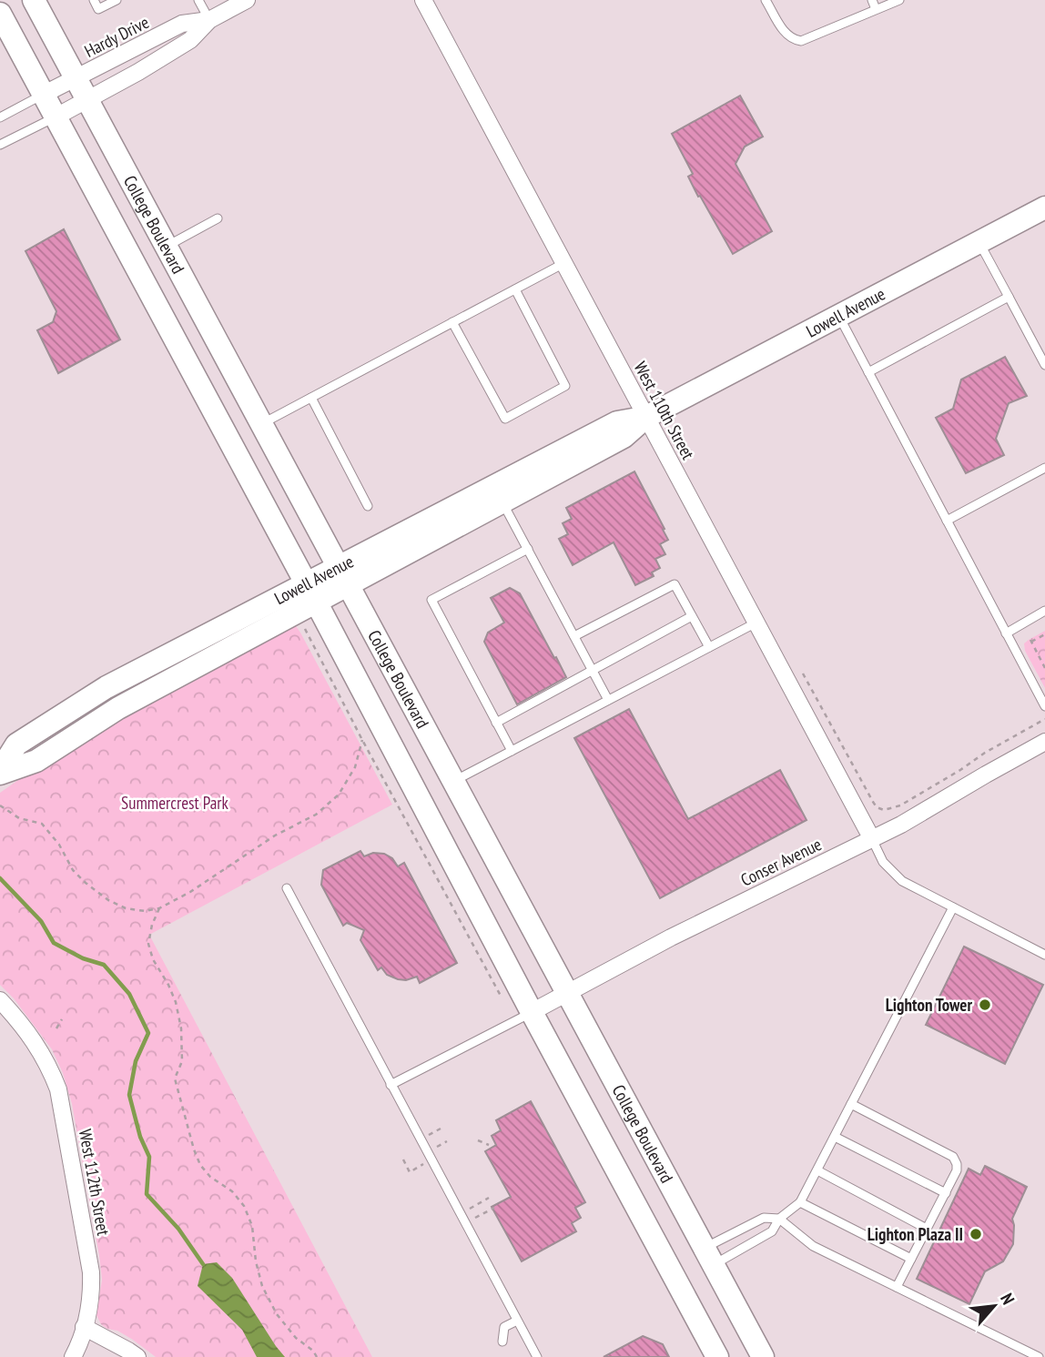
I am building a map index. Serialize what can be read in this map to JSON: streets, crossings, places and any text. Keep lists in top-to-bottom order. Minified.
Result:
{"streets":{"main road":["College Boulevard","Lowell Avenue"],"street":["Hardy Drive","West 110th Street","Conser Avenue","West 112th Street"]},"crossings":[["Hardy Drive","College Boulevard"],["College Boulevard","Lowell Avenue"],["College Boulevard","Conser Avenue"],["Lowell Avenue","West 110th Street"],["West 110th Street","Conser Avenue"]],"parks":["Summercrest Park"],"places":["Lighton Tower","Lighton Plaza II"],"north":"top right"}
